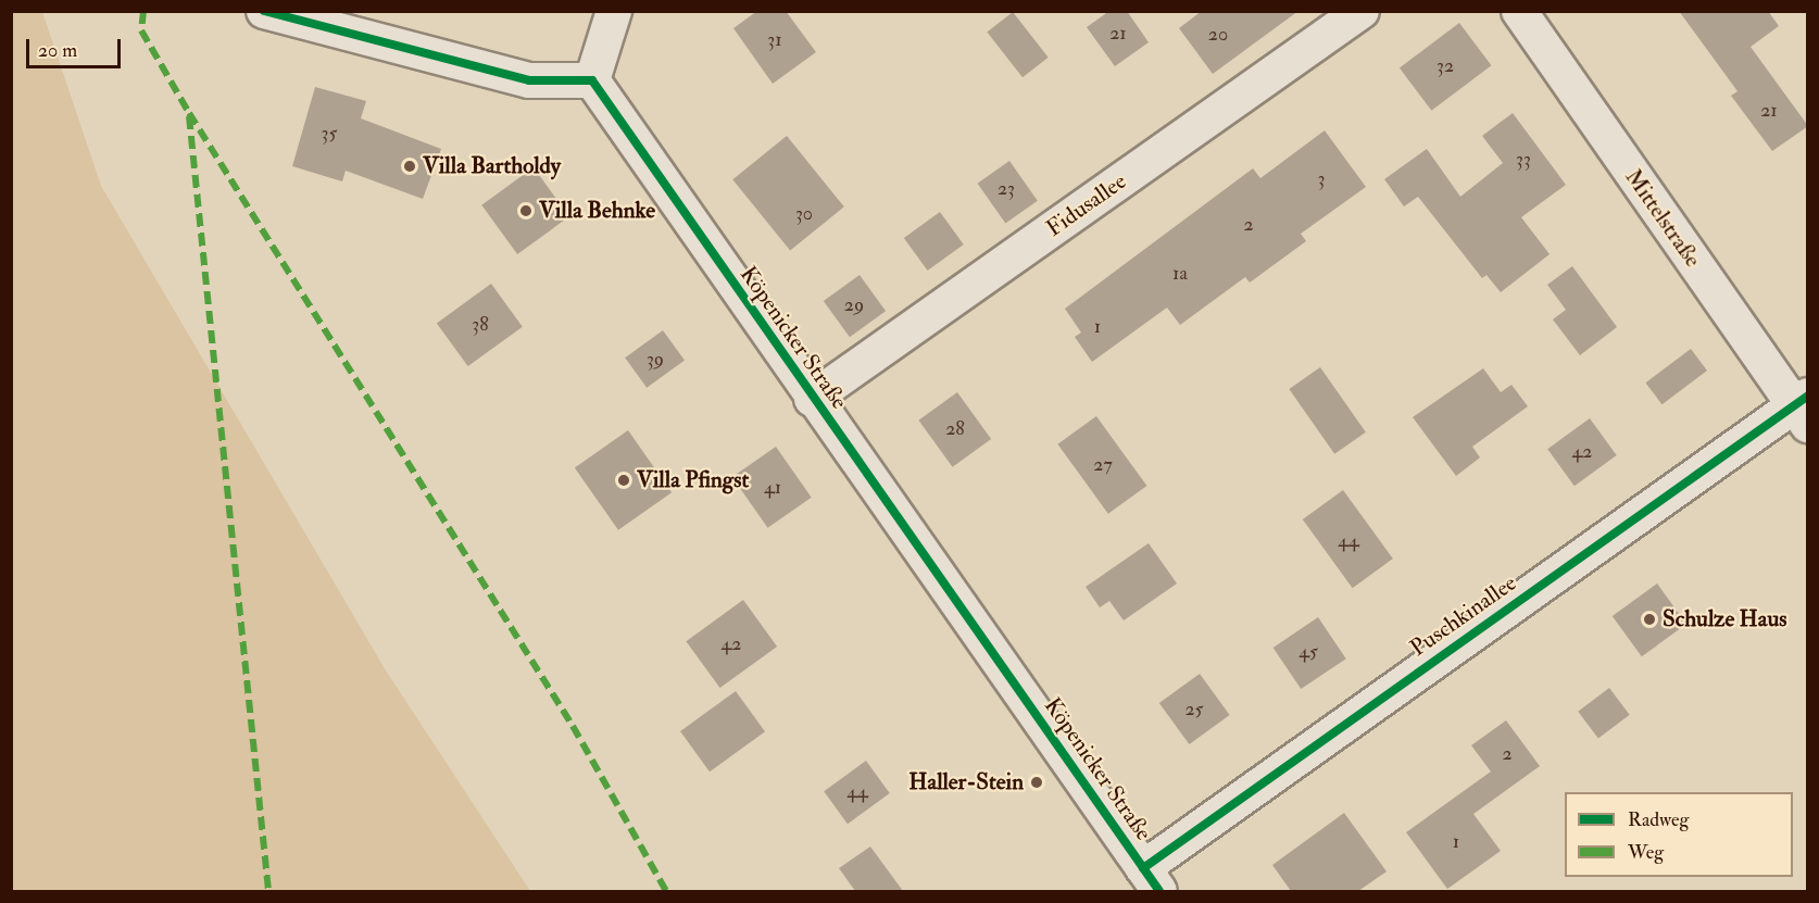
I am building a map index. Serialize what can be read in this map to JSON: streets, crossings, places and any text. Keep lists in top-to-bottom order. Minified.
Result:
{"streets":{"street":["Fidusallee","Mittelstraße","Köpenicker Straße","Puschkinallee"]},"crossings":[["Fidusallee","Köpenicker Straße"],["Mittelstraße","Puschkinallee"],["Köpenicker Straße","Puschkinallee"]],"places":["Villa Bartholdy","Villa Behnke","Villa Pfingst","Schulze Haus","Haller-Stein"],"house_numbers":["21","20","31","32","21","35","33","3","23","30","2","1a","29","38","1","39","28","42","27","41","44","42","45","25","2","44","1"],"legend":["Radweg","Weg"],"scale_bar":"20 m"}
